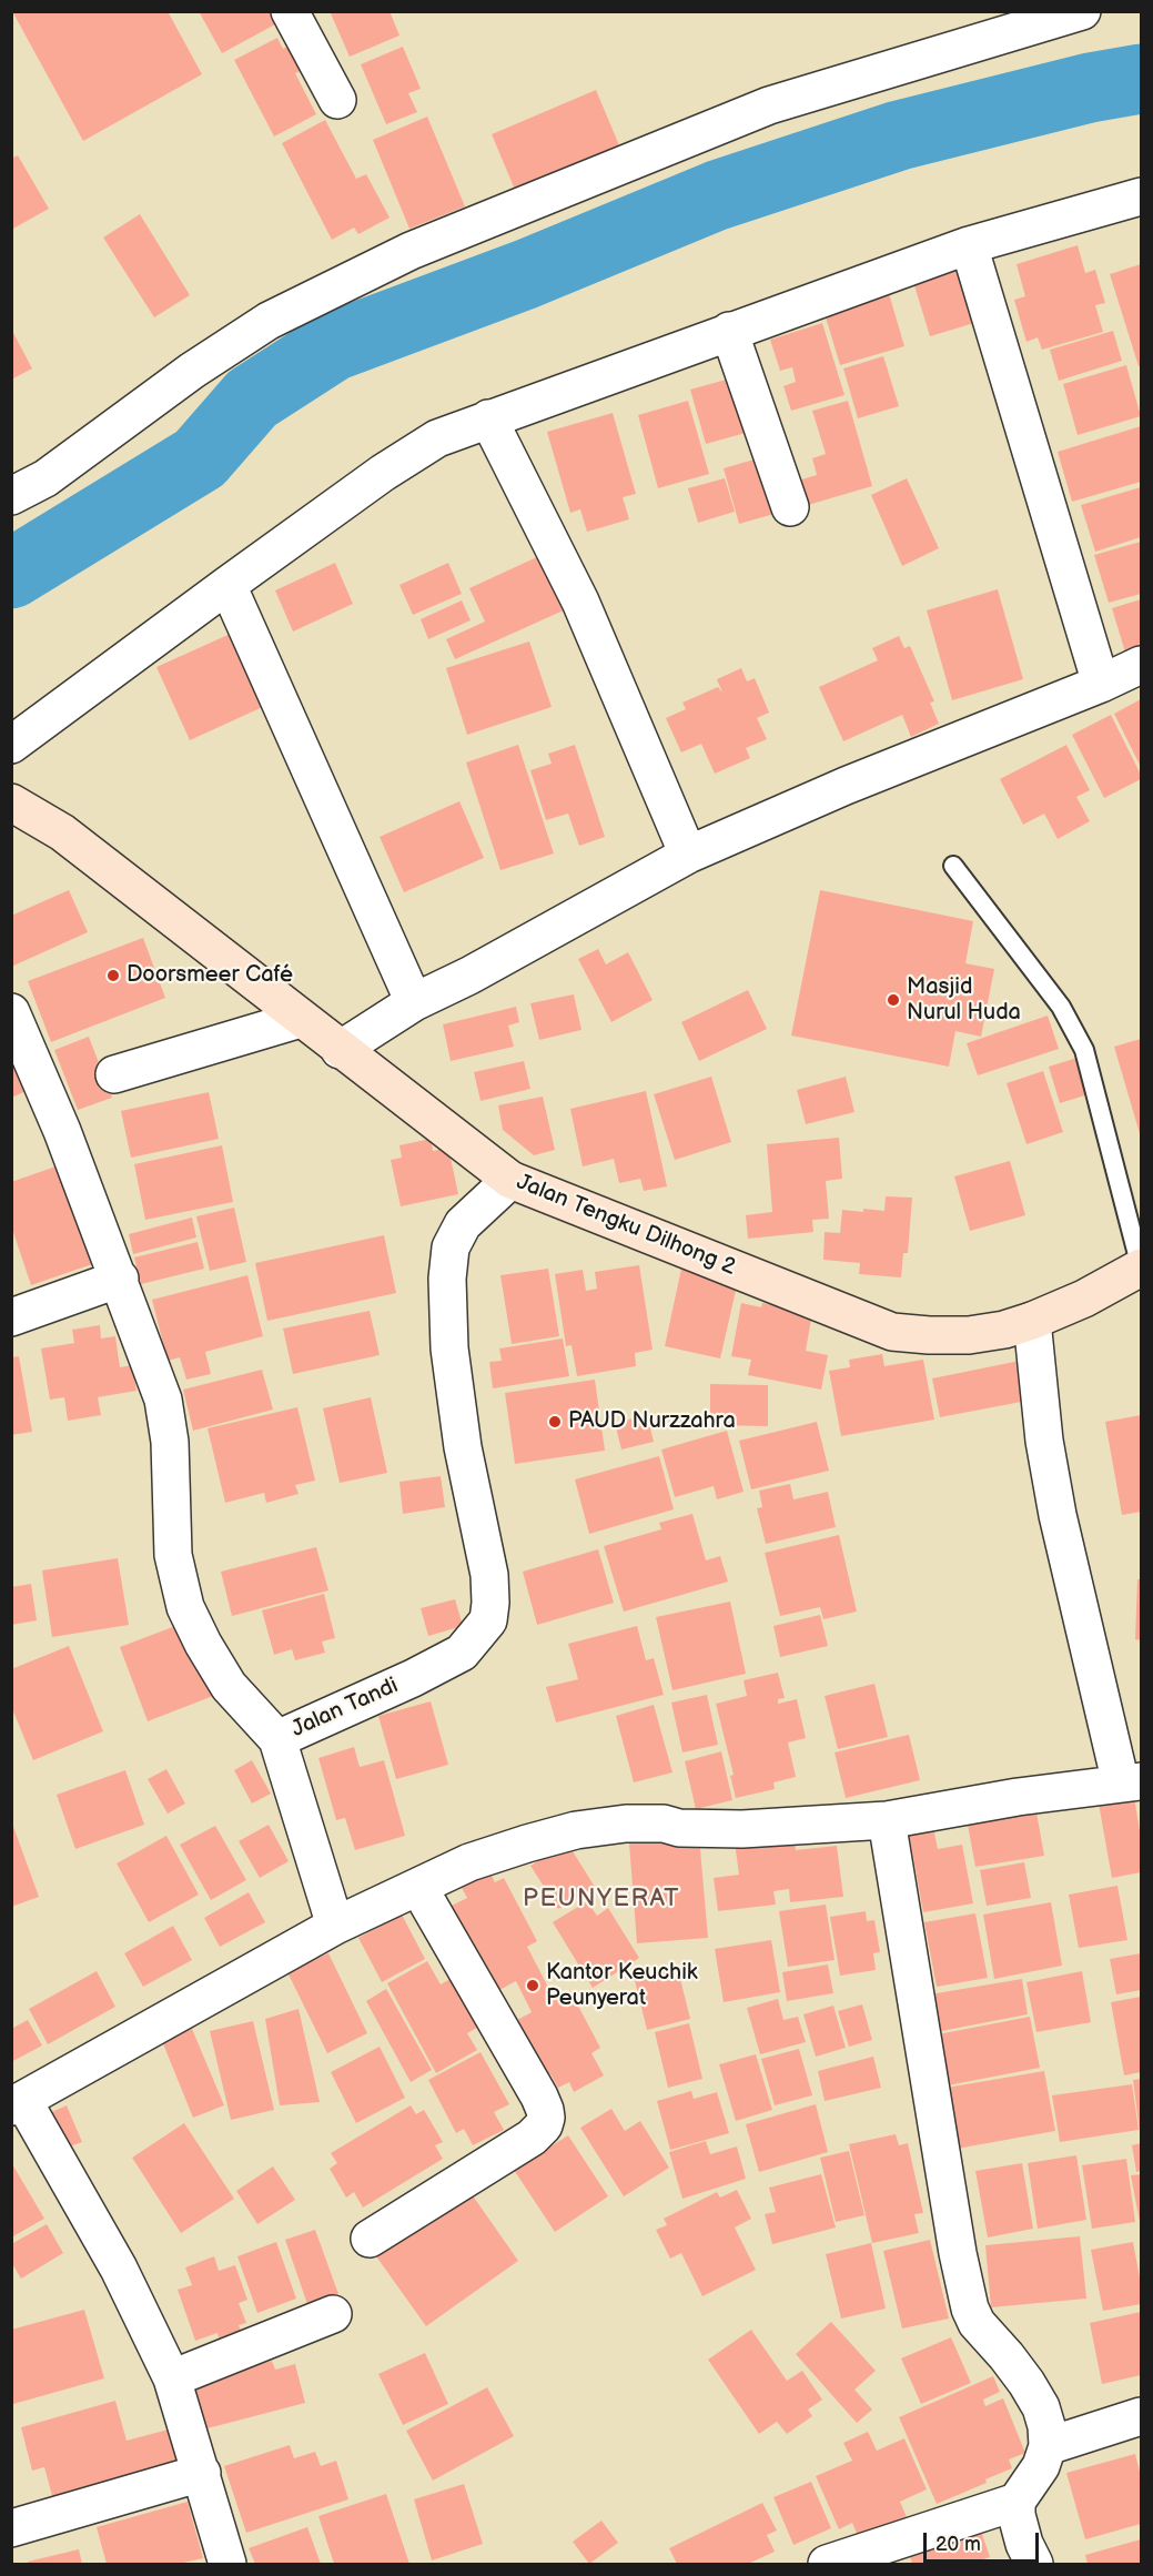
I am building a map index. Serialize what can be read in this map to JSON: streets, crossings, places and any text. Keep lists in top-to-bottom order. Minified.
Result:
{"streets":{"street":["Jalan Tengku Dilhong 2","Jalan Tandi"]},"crossings":[["Jalan Tengku Dilhong 2","Jalan Tandi"]],"districts":["PEUNYERAT"],"places":["Doorsmeer Café","Masjid Nurul Huda","PAUD Nurzzahra","Kantor Keuchik Peunyerat"],"scale_bar":"20 m"}
